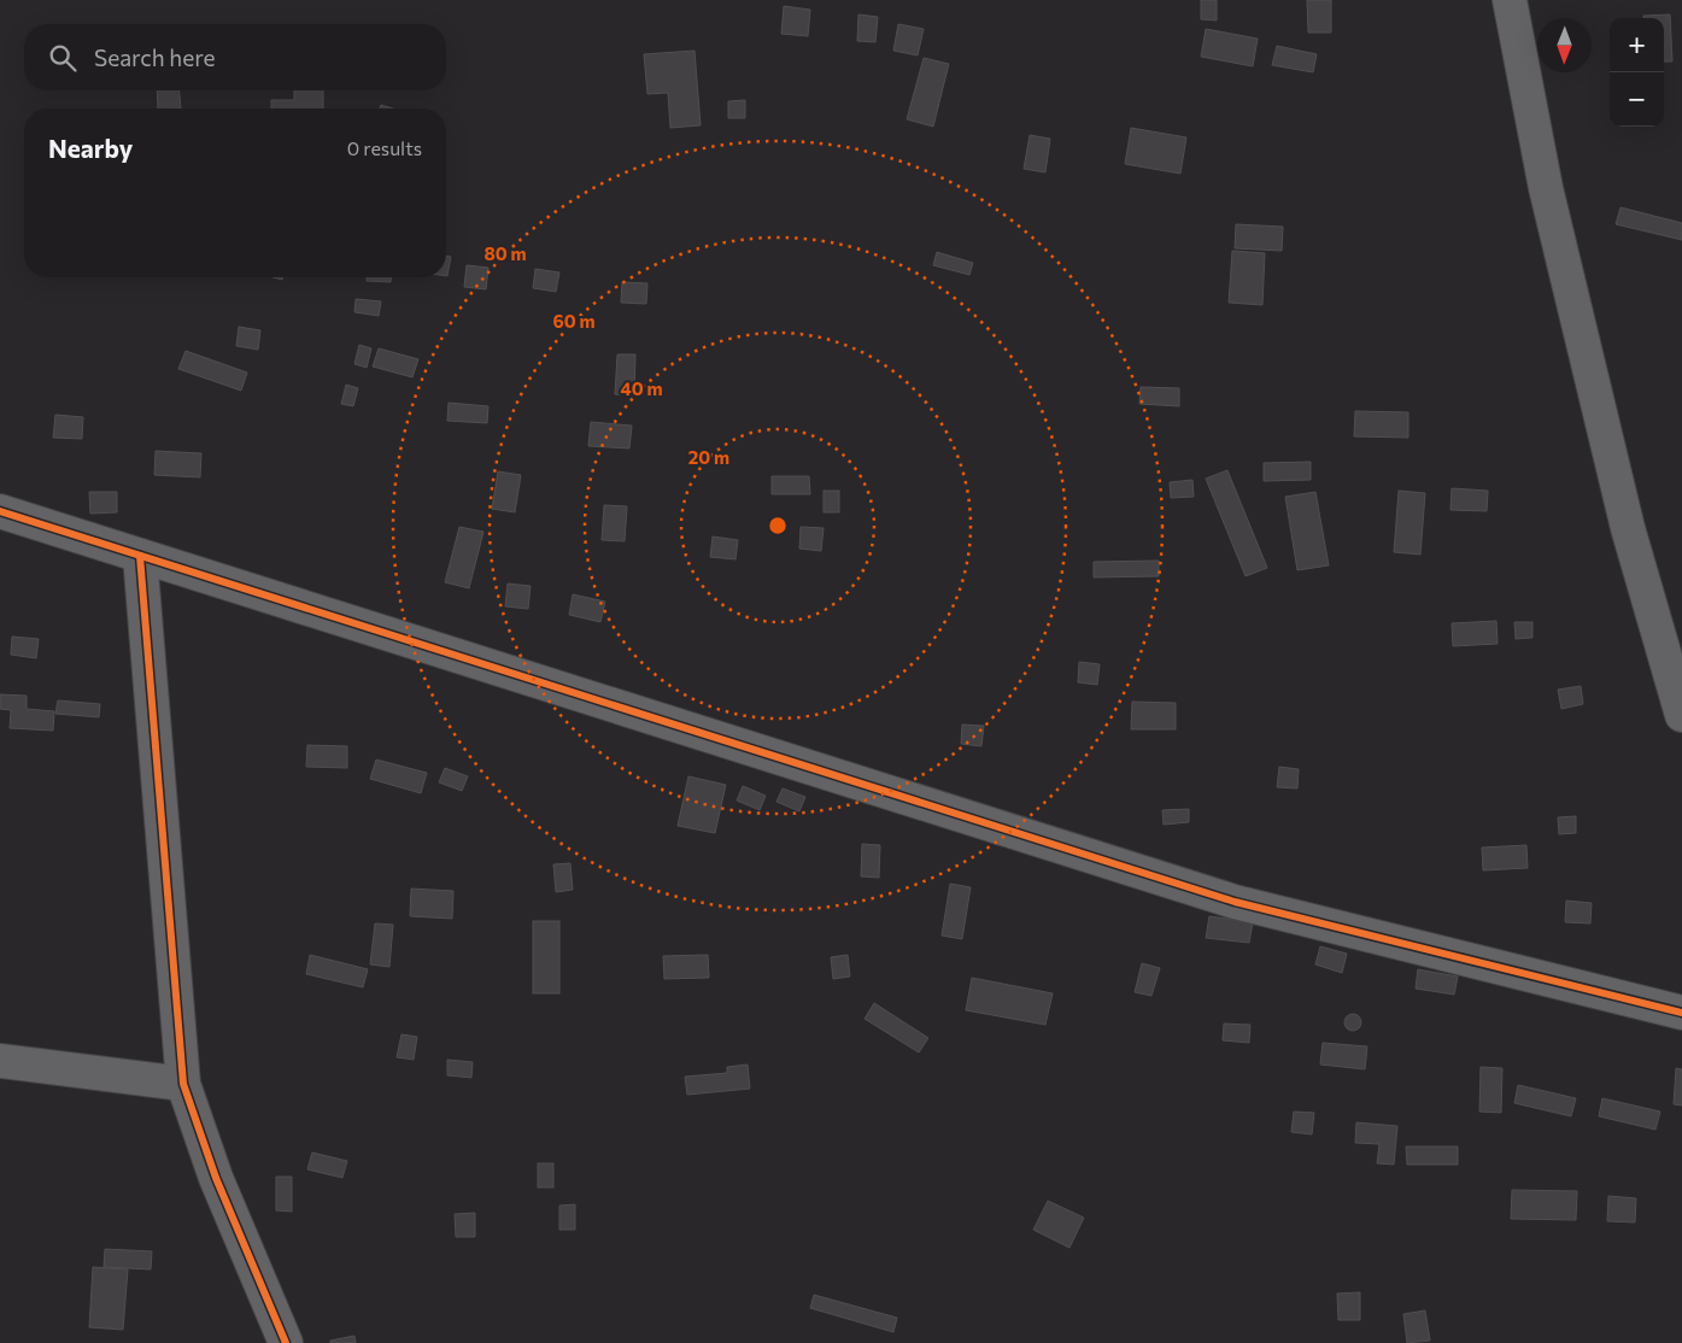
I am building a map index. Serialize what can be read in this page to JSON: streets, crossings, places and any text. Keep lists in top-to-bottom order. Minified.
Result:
{"north":"bottom","page":{"map_buttons":["+","−"],"search":"Search here","heading":["Nearby","0 results"]},"rings":["80 m","60 m","40 m","20 m"]}
